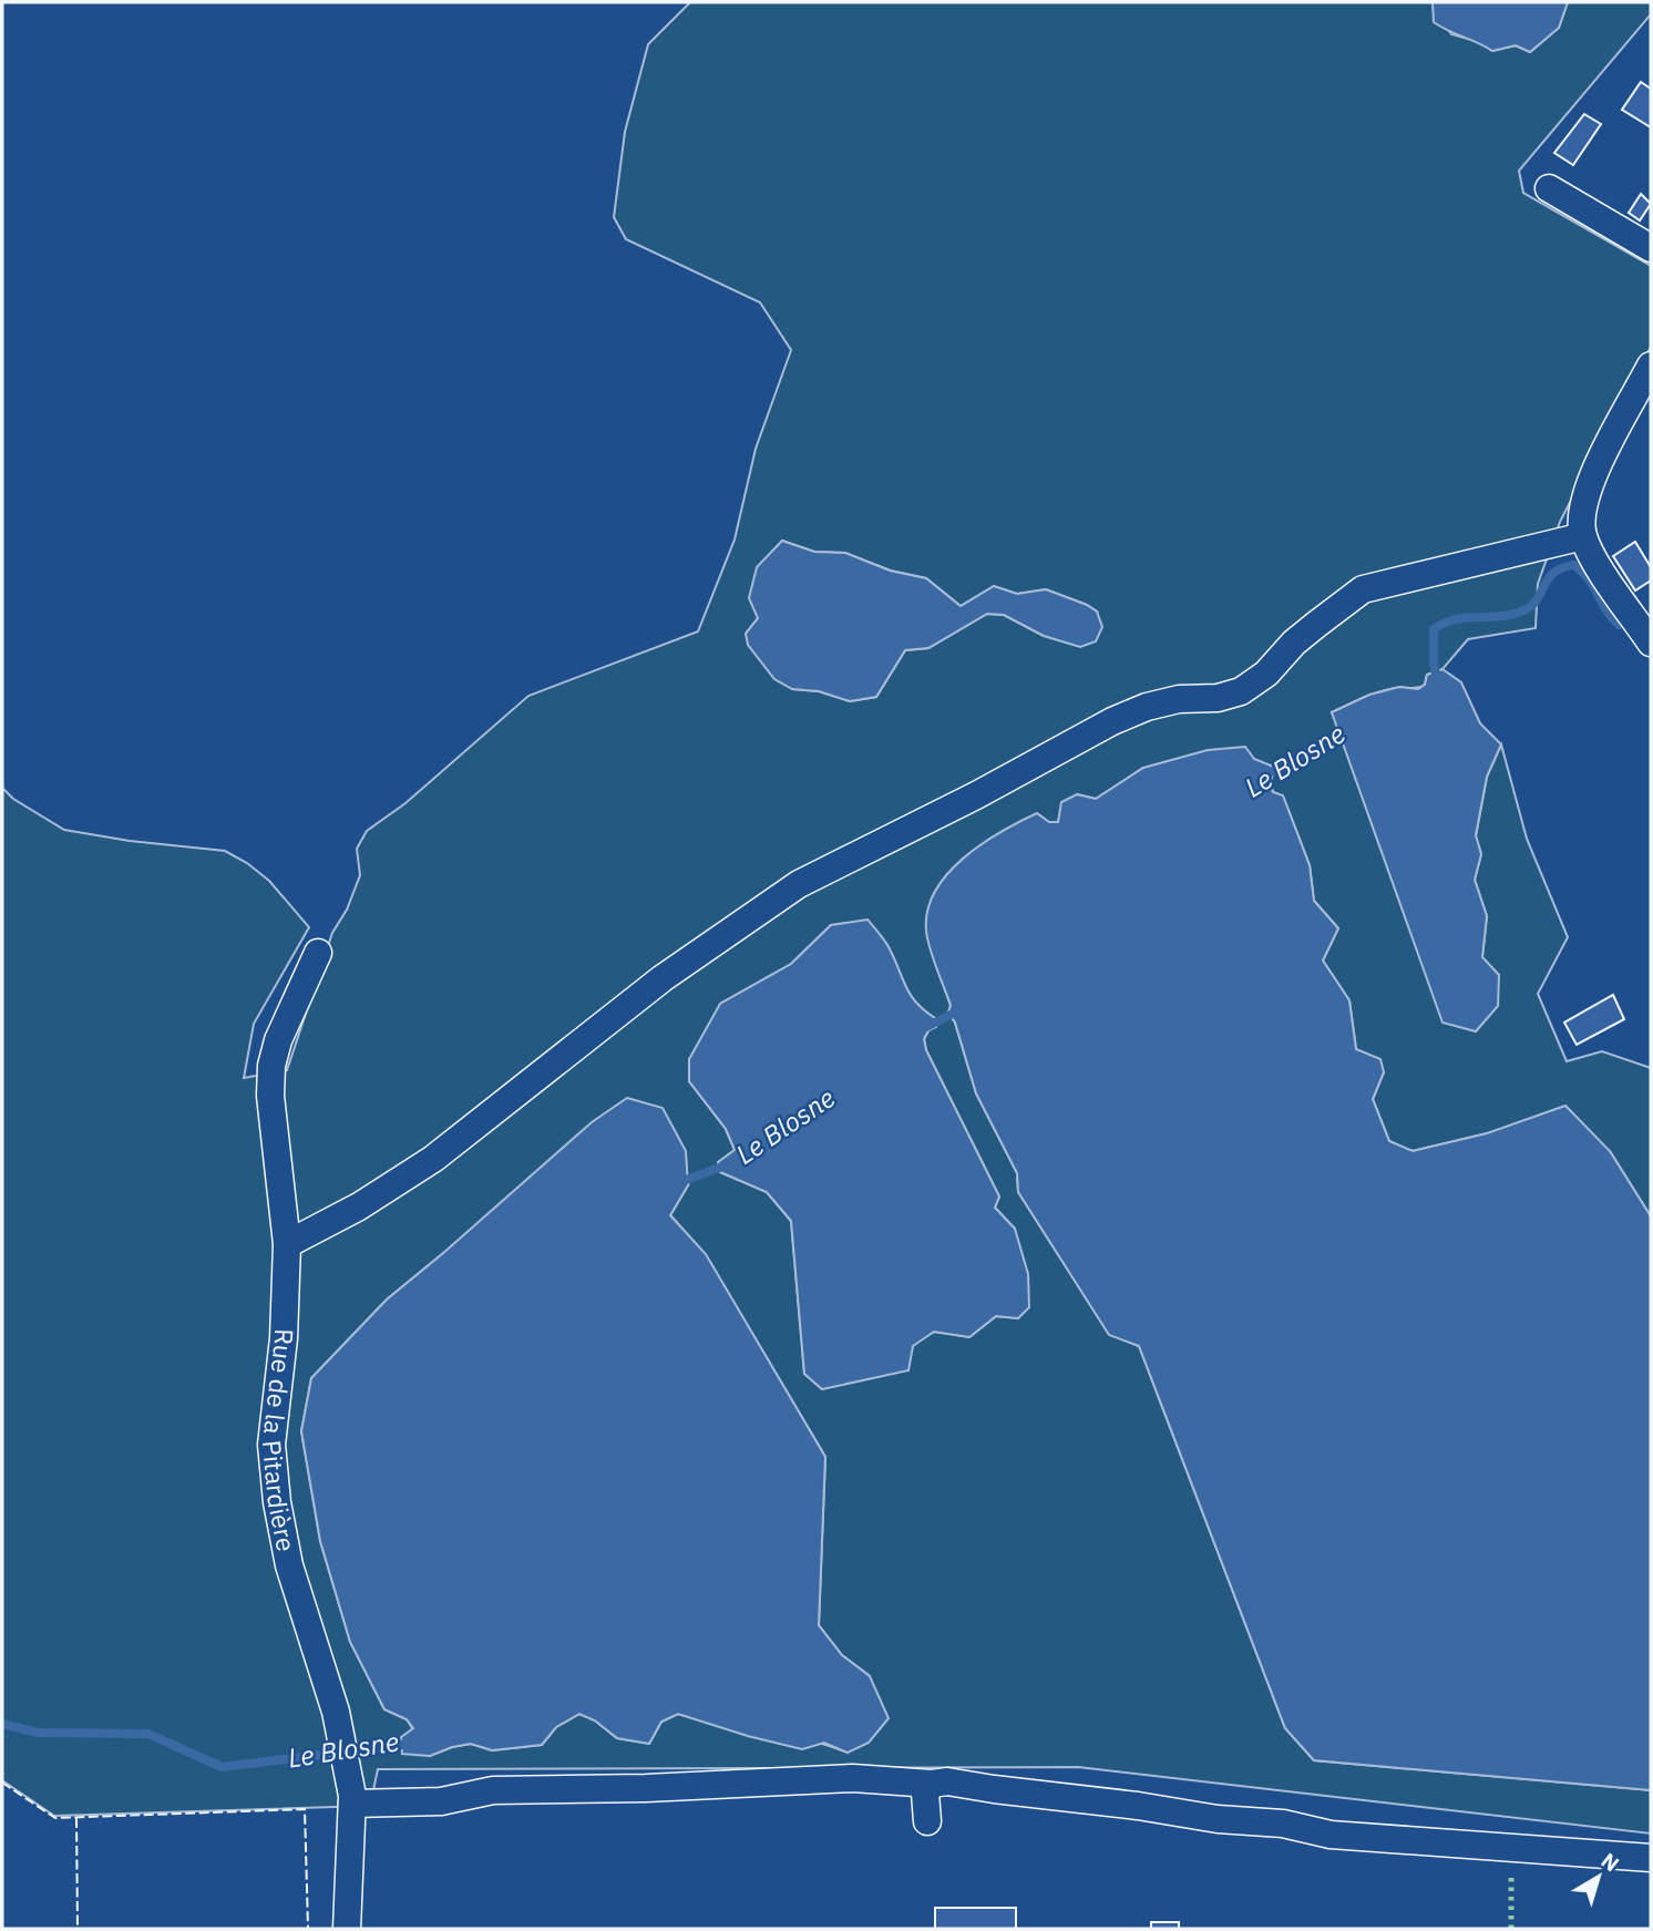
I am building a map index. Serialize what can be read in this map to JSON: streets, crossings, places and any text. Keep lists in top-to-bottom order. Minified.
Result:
{"streets":{"street":["Rue de la Pitardière"]},"water":["Le Blosne"],"north":"top right"}
